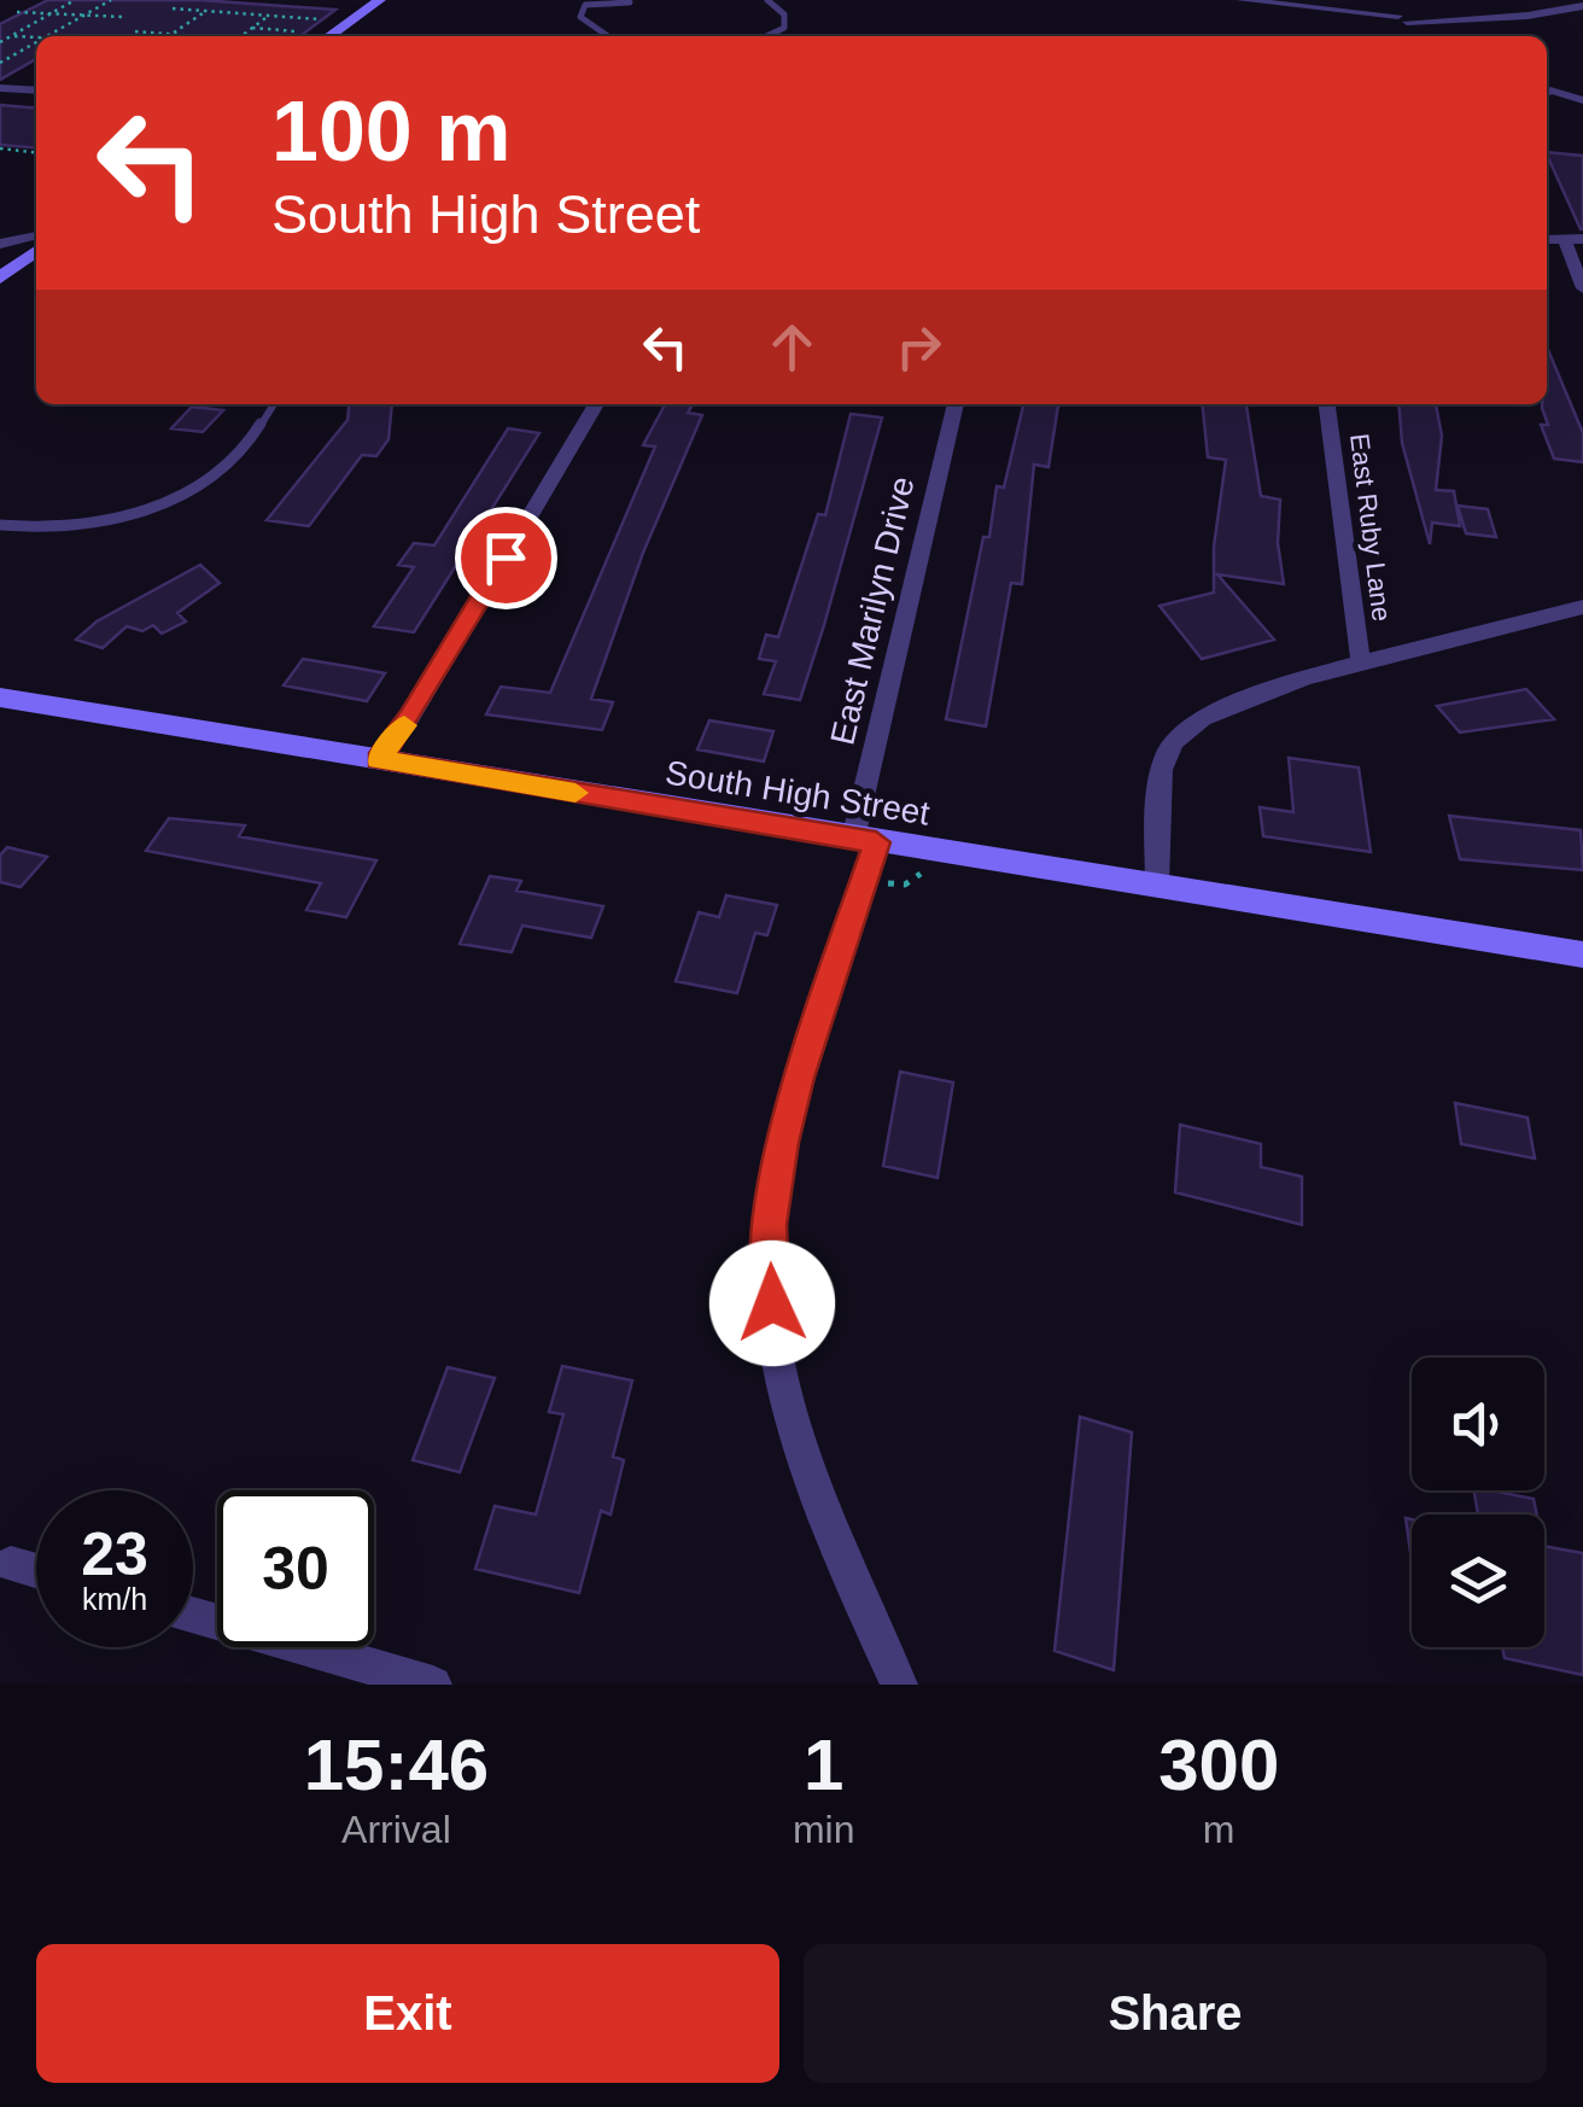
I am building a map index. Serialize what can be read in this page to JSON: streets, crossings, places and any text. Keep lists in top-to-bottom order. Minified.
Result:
{"streets":{"street":["East Ruby Lane","East Marilyn Drive","South High Street"]},"crossings":[["East Marilyn Drive","South High Street"]],"page":{"turn":["100 m","South High Street"],"speed":"23 km/h","limit":"30","eta":["15:46","Arrival","1","min","300","m"],"buttons":["Exit","Share"]}}
